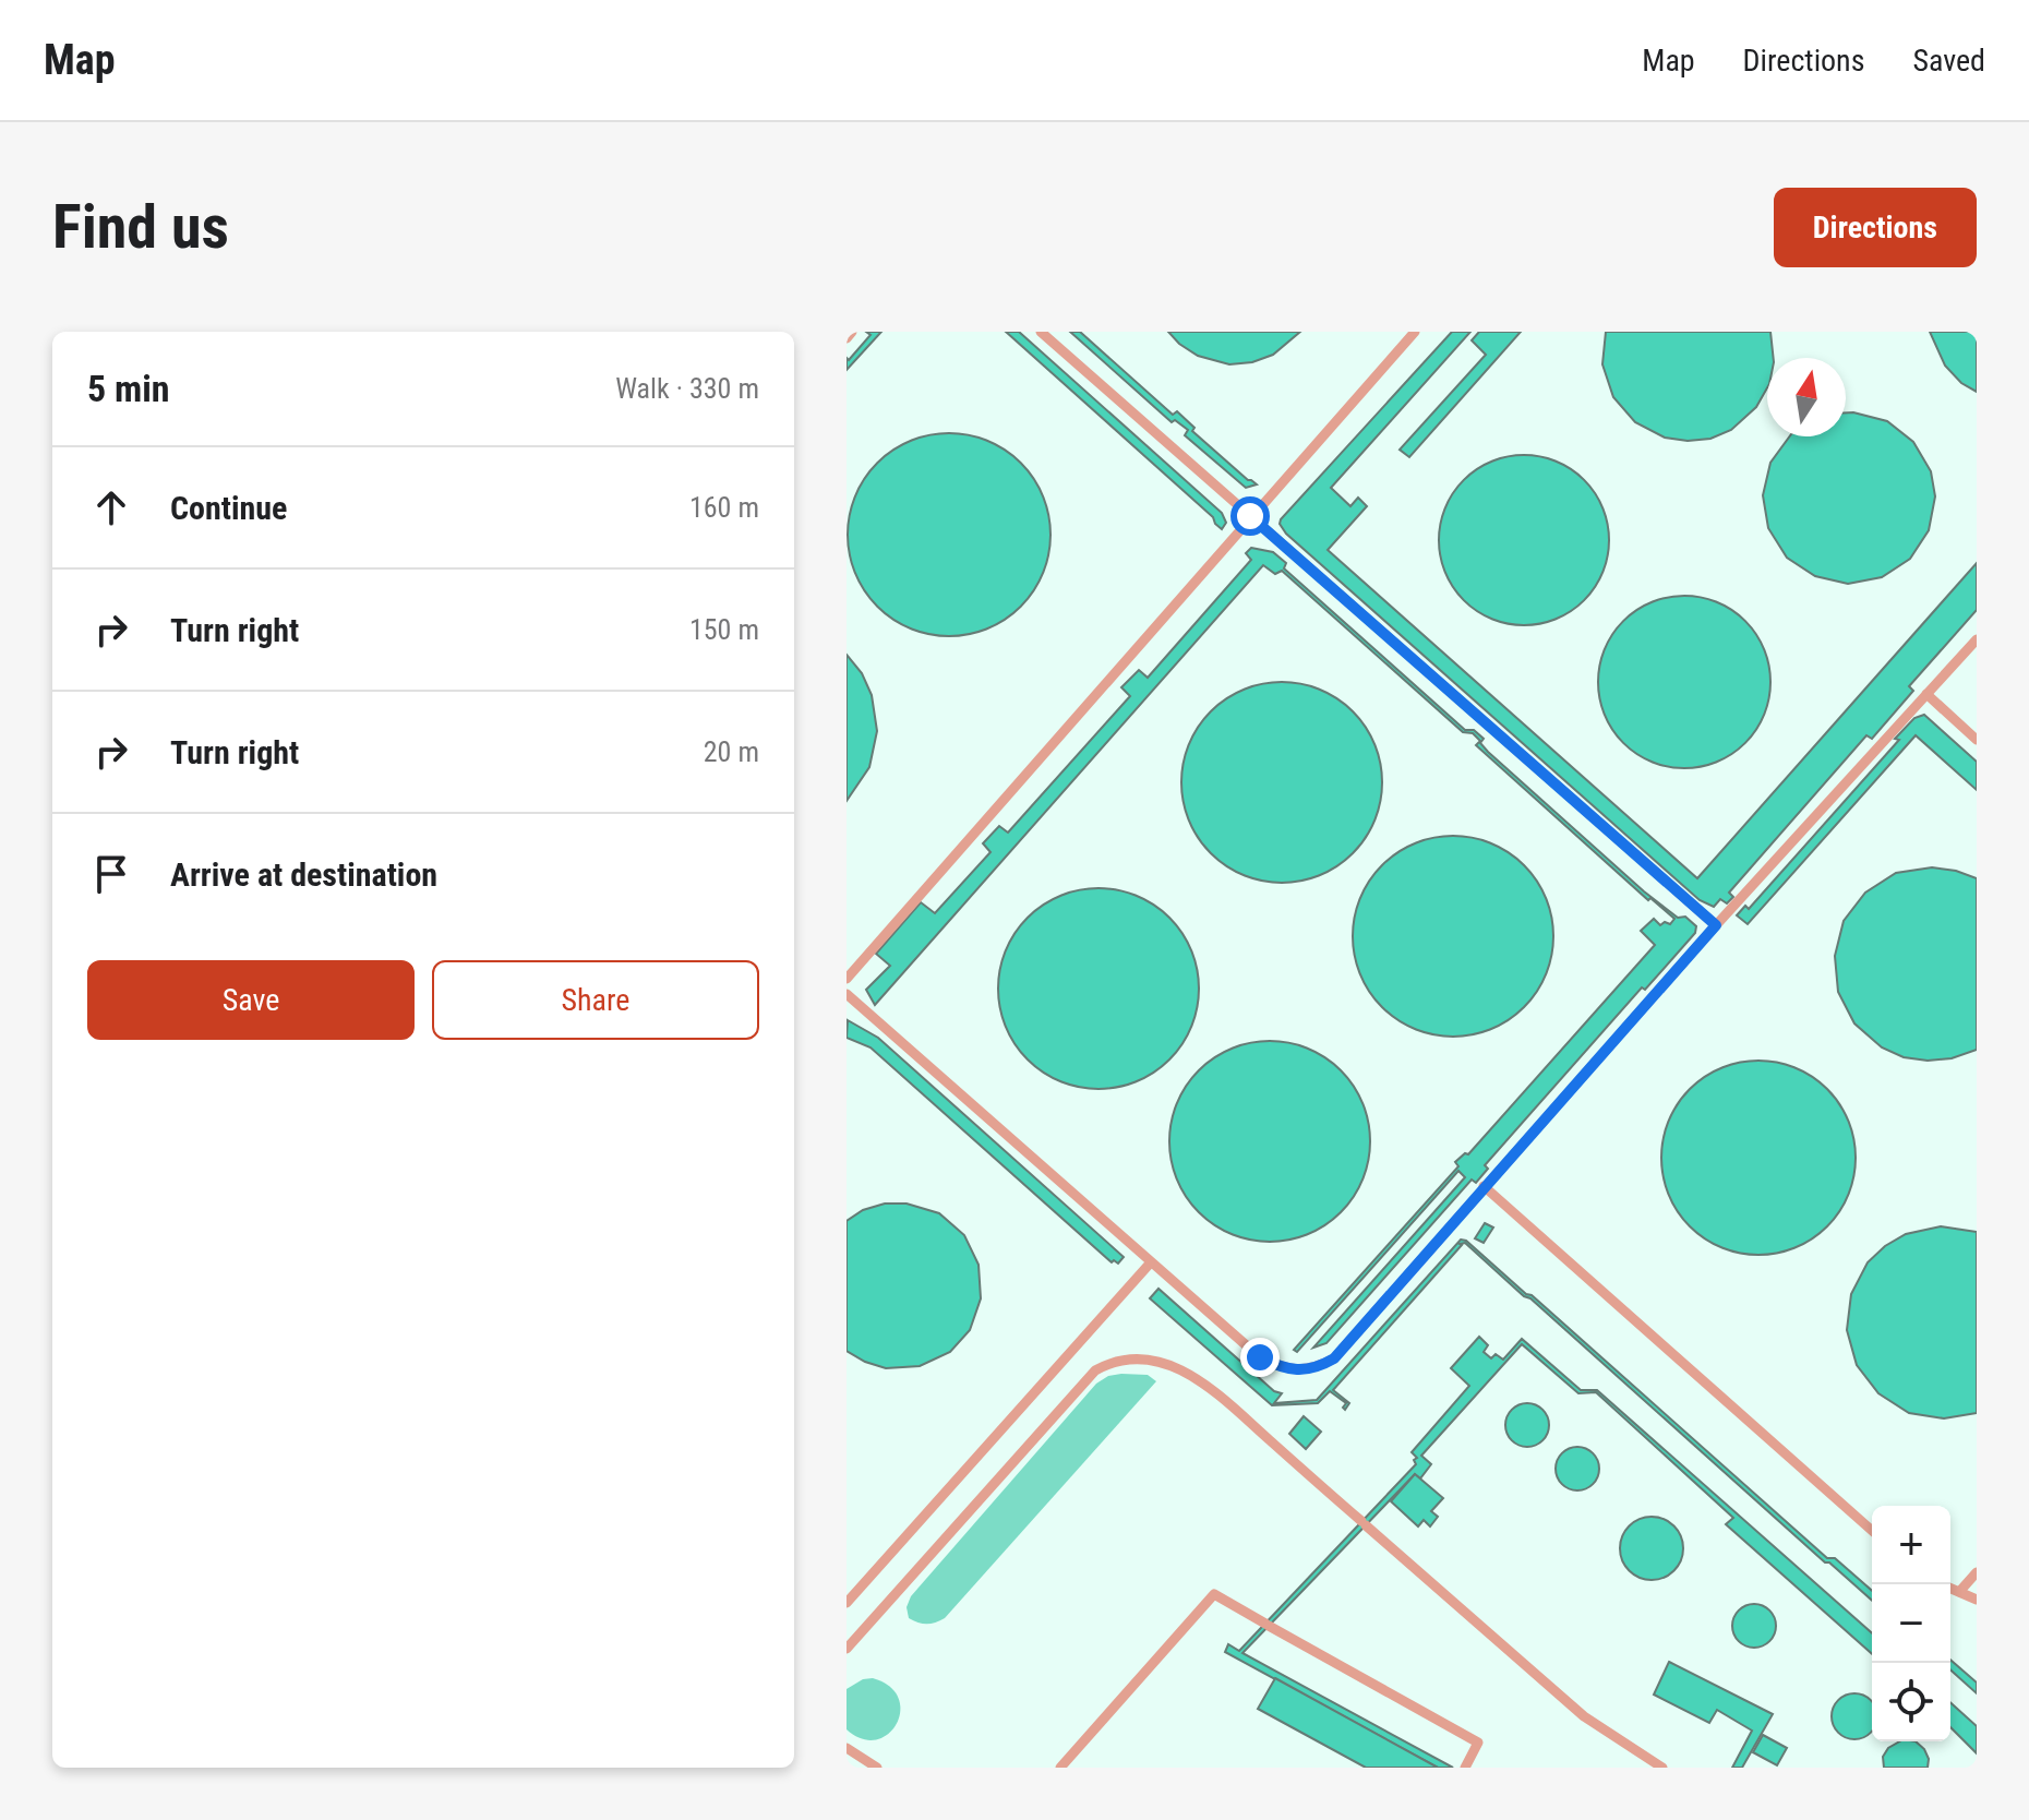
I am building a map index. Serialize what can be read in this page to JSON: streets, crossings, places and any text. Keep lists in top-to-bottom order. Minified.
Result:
{"north":"top","page":{"header":"Map","nav":["Map","Directions","Saved"],"buttons":["Directions",["Save","Share"]],"title":"Find us","heading":["5 min","Walk · 330 m"],"list":[["Continue","160 m"],["Turn right","150 m"],["Turn right","20 m"],"Arrive at destination"],"map_buttons":["+","−"]}}
